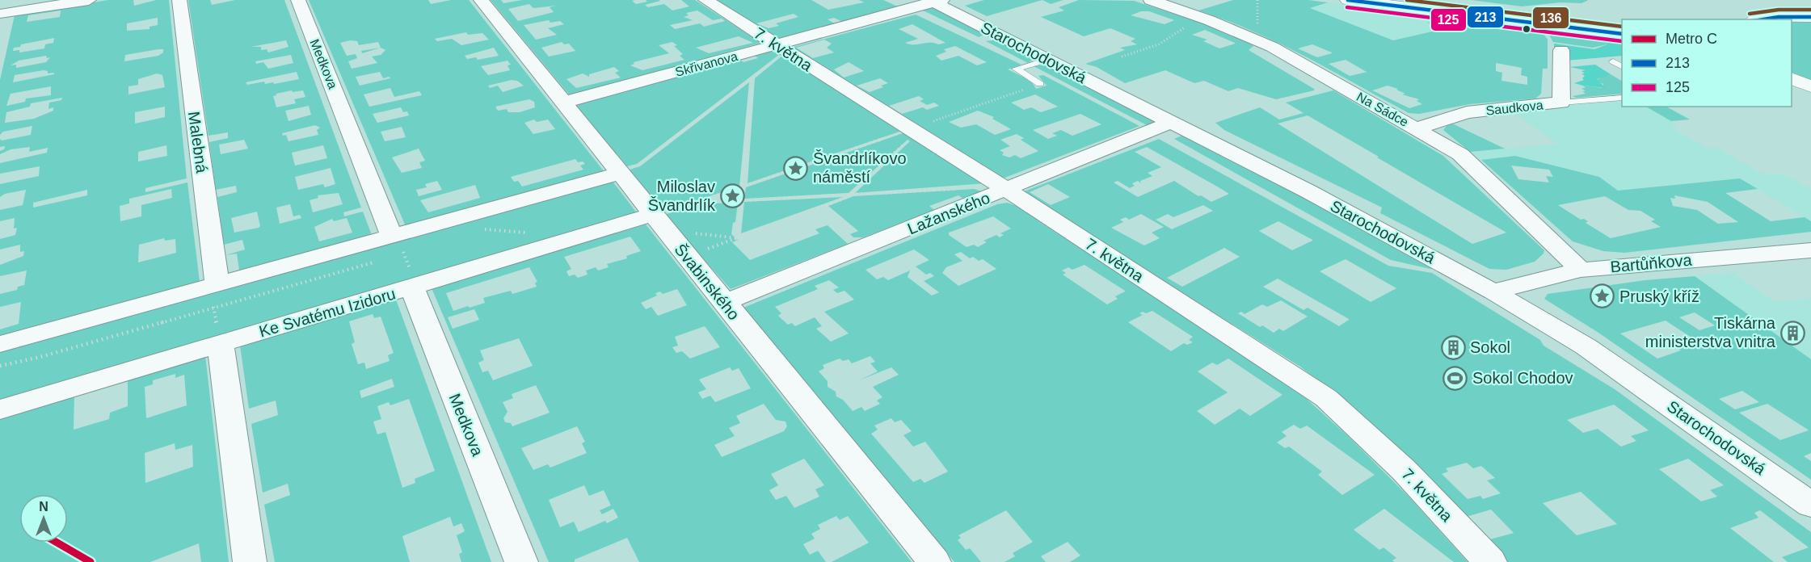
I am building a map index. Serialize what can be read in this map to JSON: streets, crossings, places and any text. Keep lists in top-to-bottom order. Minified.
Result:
{"streets":{"street":["7. května","Starochodovská","Medkova","Skřivanova","Saudkova","Na Sádce","Malebná","Lažanského","Bartůňkova","Švabinského","Ke Svatému Izidoru"]},"crossings":[["7. května","Skřivanova"],["7. května","Lažanského"],["Starochodovská","Skřivanova"],["Starochodovská","Lažanského"],["Starochodovská","Bartůňkova"],["Medkova","Ke Svatému Izidoru"],["Skřivanova","Švabinského"],["Saudkova","Na Sádce"],["Na Sádce","Bartůňkova"],["Lažanského","Švabinského"],["Švabinského","Ke Svatému Izidoru"]],"places":{"place":["Švandrlíkovo náměstí","Miloslav Švandrlík","Pruský kříž"],"building":["Tiskárna ministerstva vnitra","Sokol"],"sports":["Sokol Chodov"]},"lines":["transit line 213","transit line 136","transit line 125","metro line C"],"legend":["Metro C","213","125"],"north":"top"}
